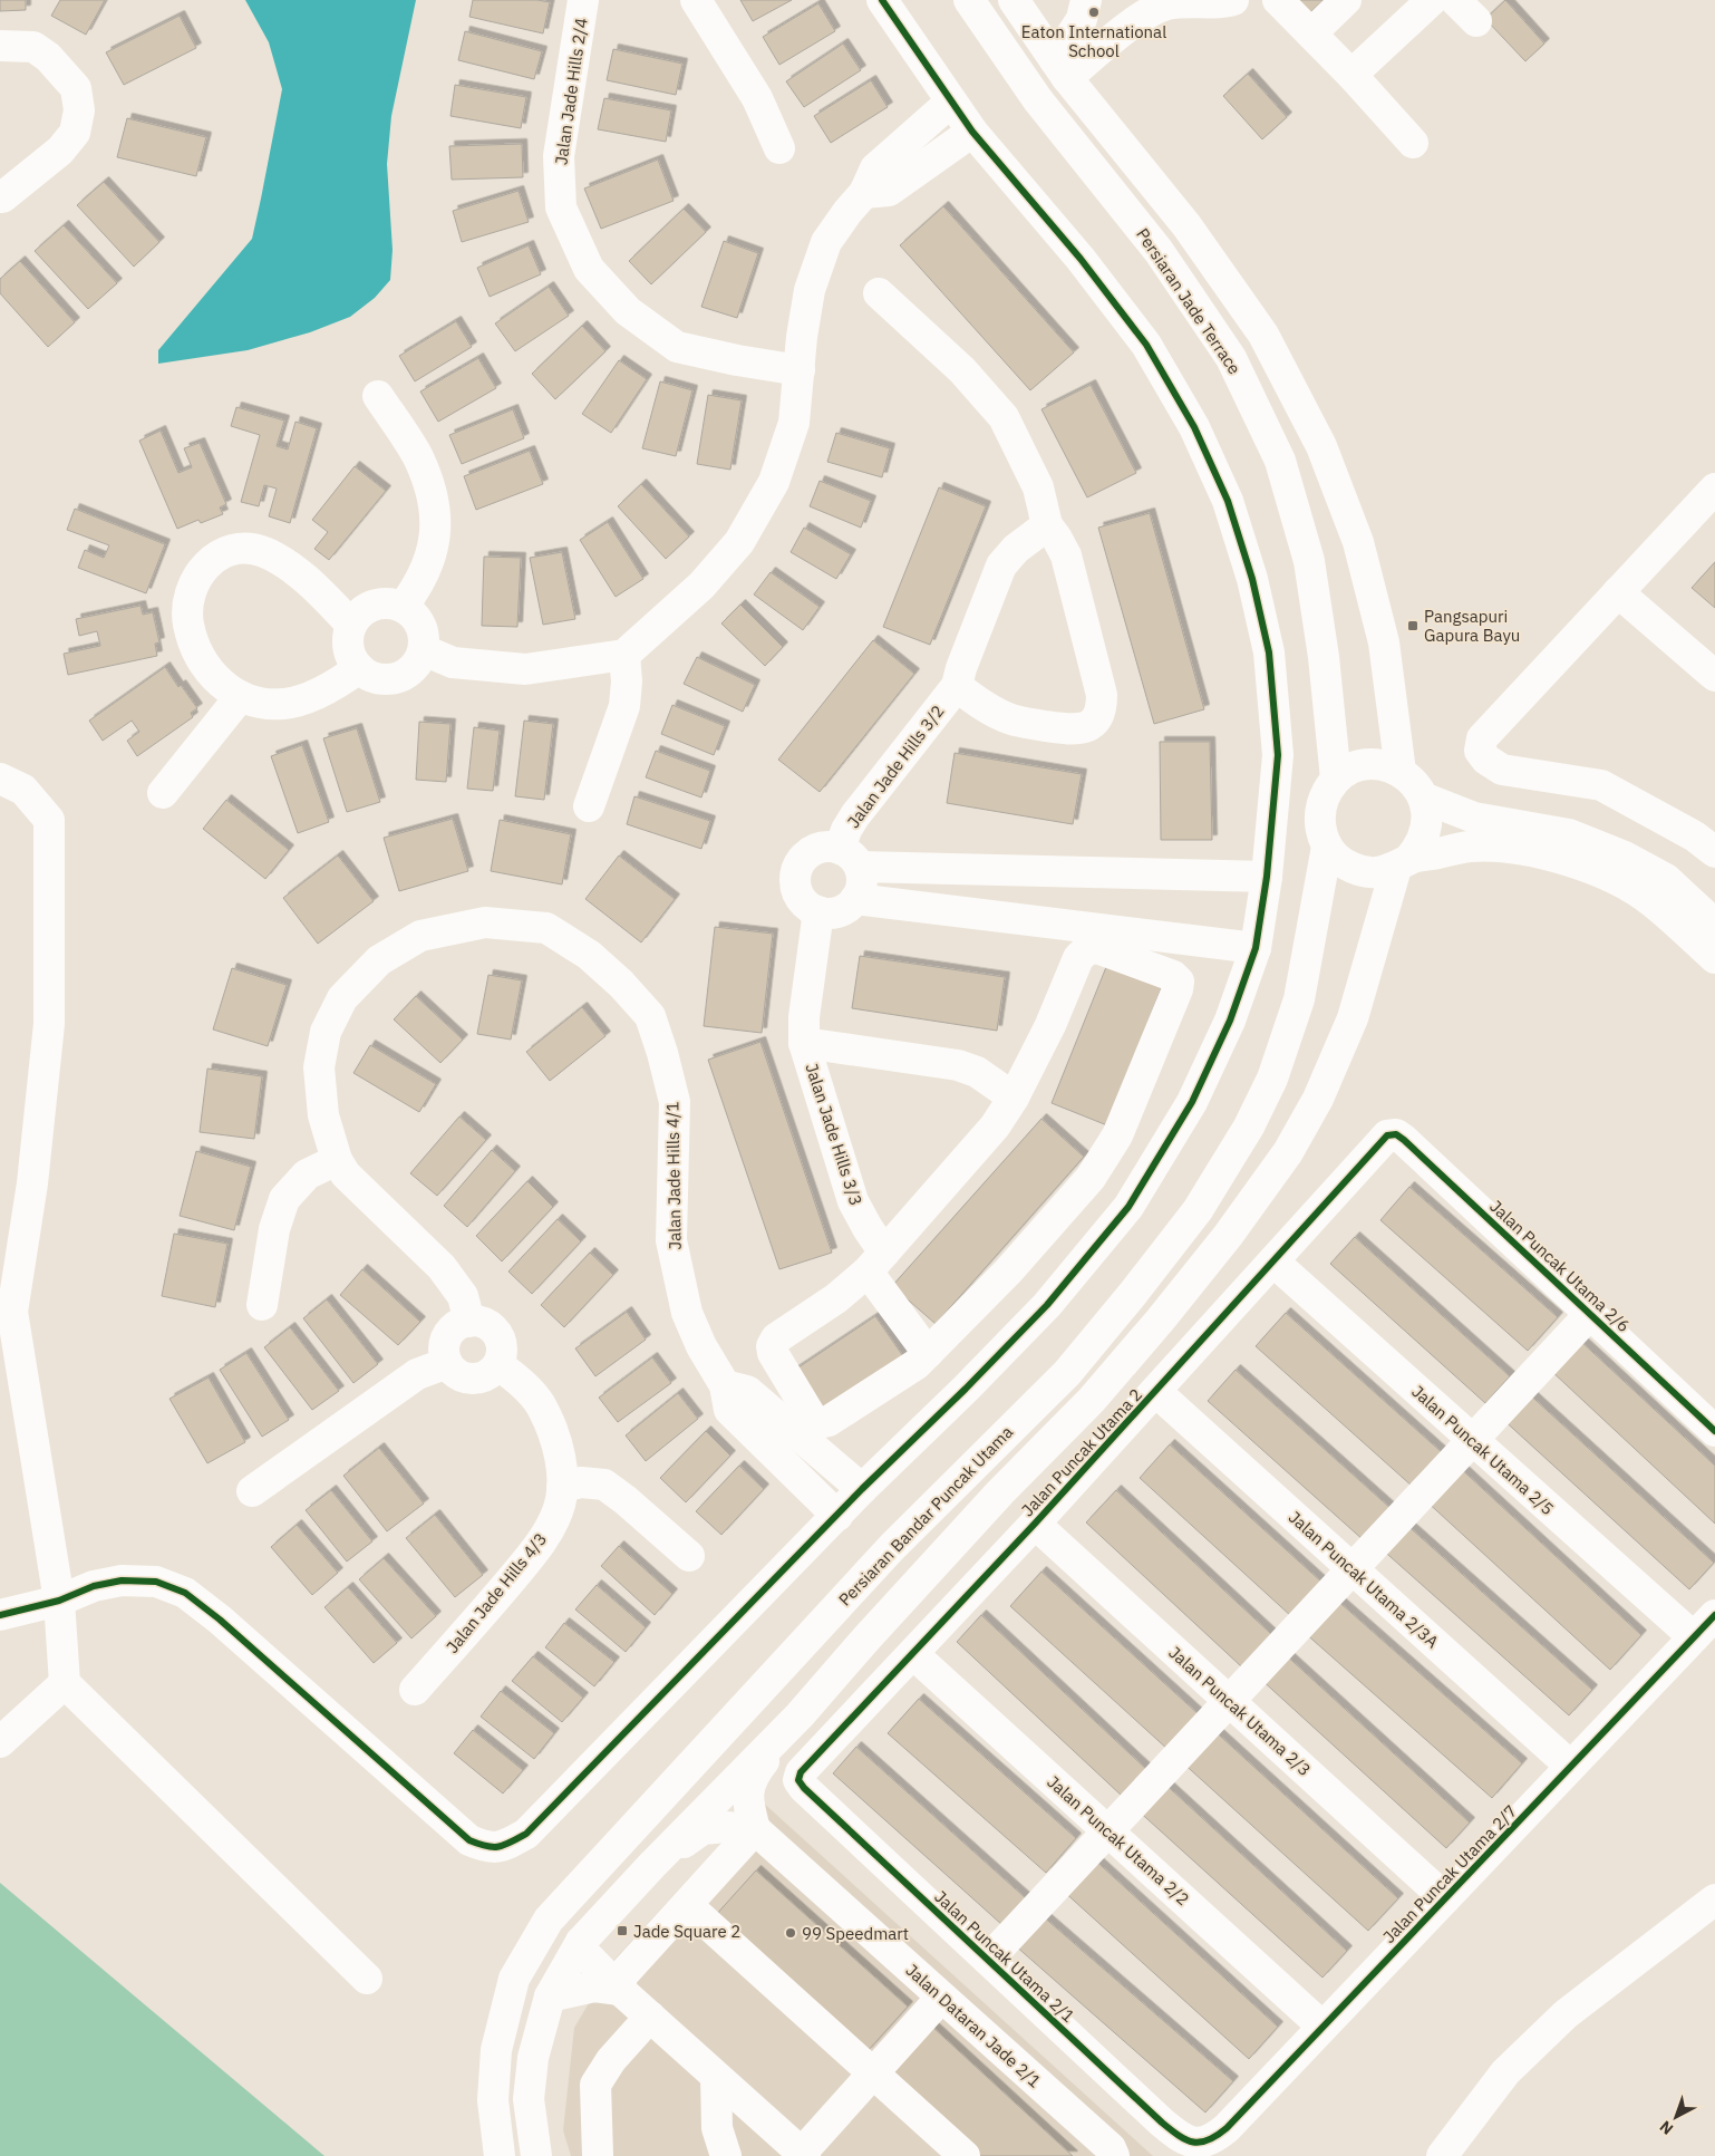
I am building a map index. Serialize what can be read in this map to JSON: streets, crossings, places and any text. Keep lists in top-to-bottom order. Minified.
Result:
{"streets":{"street":["Jalan Jade Hills 2/4","Persiaran Jade Terrace","Jalan Jade Hills 3/2","Jalan Jade Hills 3/3","Jalan Jade Hills 4/1","Jalan Puncak Utama 2/6","Jalan Puncak Utama 2/5","Jalan Puncak Utama 2","Persiaran Bandar Puncak Utama","Jalan Puncak Utama 2/3A","Jalan Jade Hills 4/3","Jalan Puncak Utama 2/3","Jalan Puncak Utama 2/2","Jalan Puncak Utama 2/7","Jalan Puncak Utama 2/1","Jalan Dataran Jade 2/1"]},"crossings":[["Persiaran Jade Terrace","Persiaran Bandar Puncak Utama"],["Jalan Jade Hills 3/2","Jalan Jade Hills 3/3"],["Jalan Puncak Utama 2/6","Jalan Puncak Utama 2"],["Jalan Puncak Utama 2/5","Jalan Puncak Utama 2"],["Jalan Puncak Utama 2/5","Jalan Puncak Utama 2/7"],["Jalan Puncak Utama 2","Jalan Puncak Utama 2/3A"],["Jalan Puncak Utama 2","Jalan Puncak Utama 2/3"],["Jalan Puncak Utama 2","Jalan Puncak Utama 2/2"],["Jalan Puncak Utama 2","Jalan Puncak Utama 2/1"],["Jalan Puncak Utama 2/3A","Jalan Puncak Utama 2/7"],["Jalan Puncak Utama 2/3","Jalan Puncak Utama 2/7"],["Jalan Puncak Utama 2/2","Jalan Puncak Utama 2/7"],["Jalan Puncak Utama 2/7","Jalan Puncak Utama 2/1"]],"places":{"other":["Eaton International School","99 Speedmart"],"transit":["Pangsapuri Gapura Bayu","Jade Square 2"]},"north":"bottom left"}
